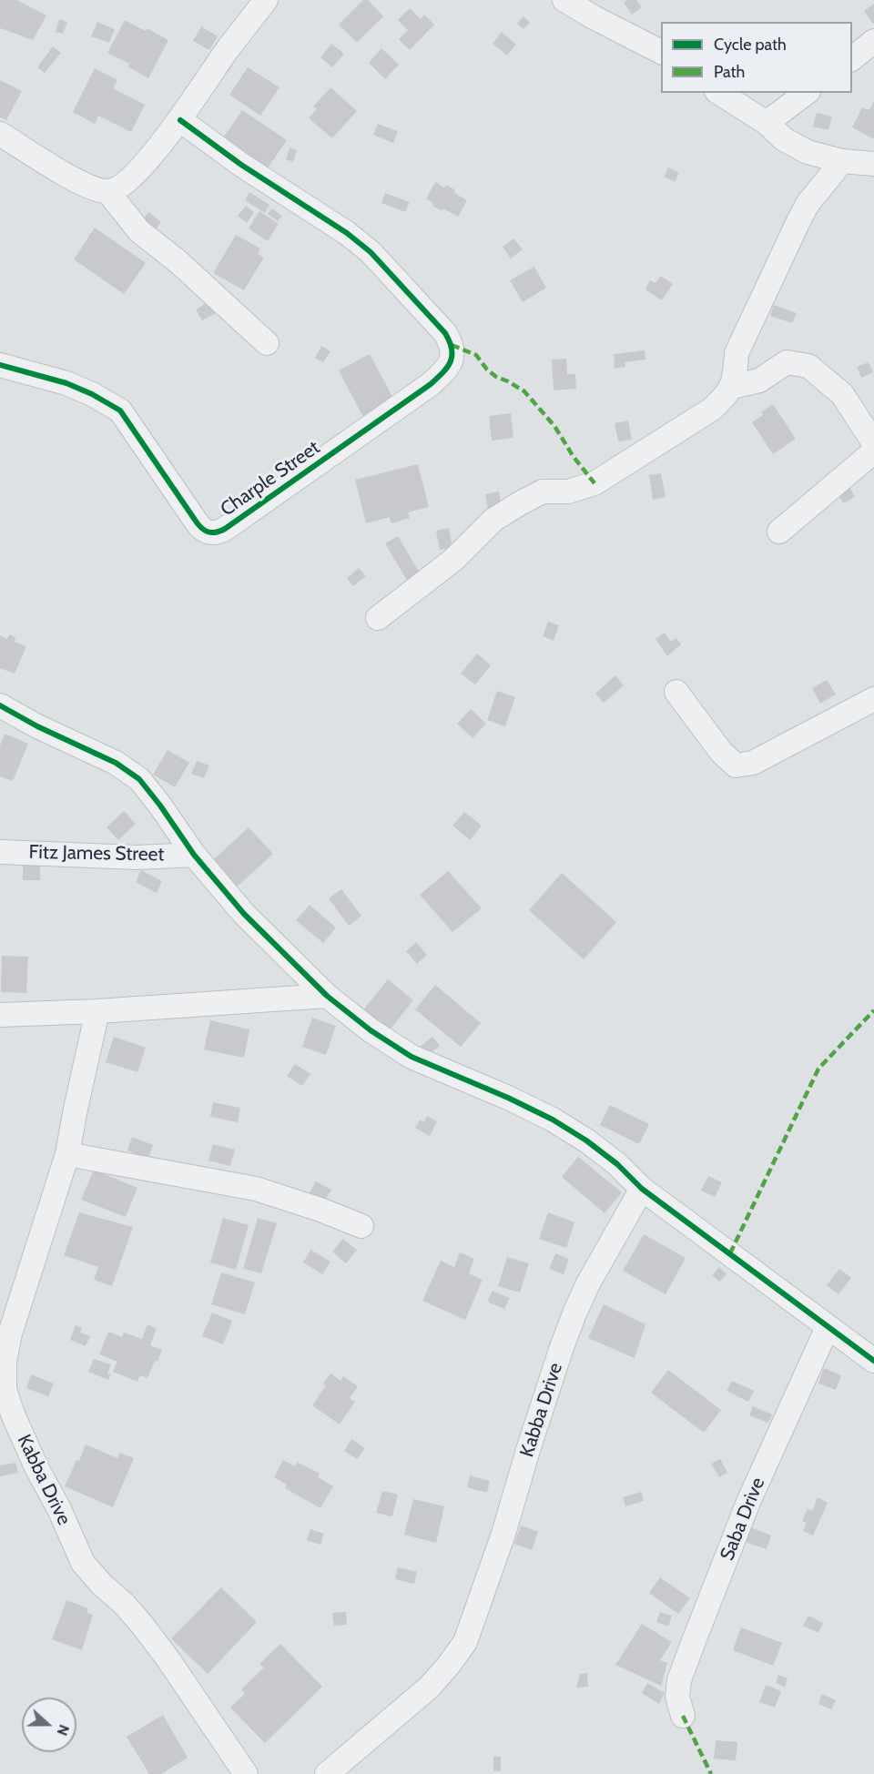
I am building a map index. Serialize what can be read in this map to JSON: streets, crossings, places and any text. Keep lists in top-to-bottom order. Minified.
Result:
{"streets":{"street":["Charple Street","Fitz James Street","Kabba Drive","Saba Drive"]},"legend":["Cycle path","Path"],"north":"right"}
